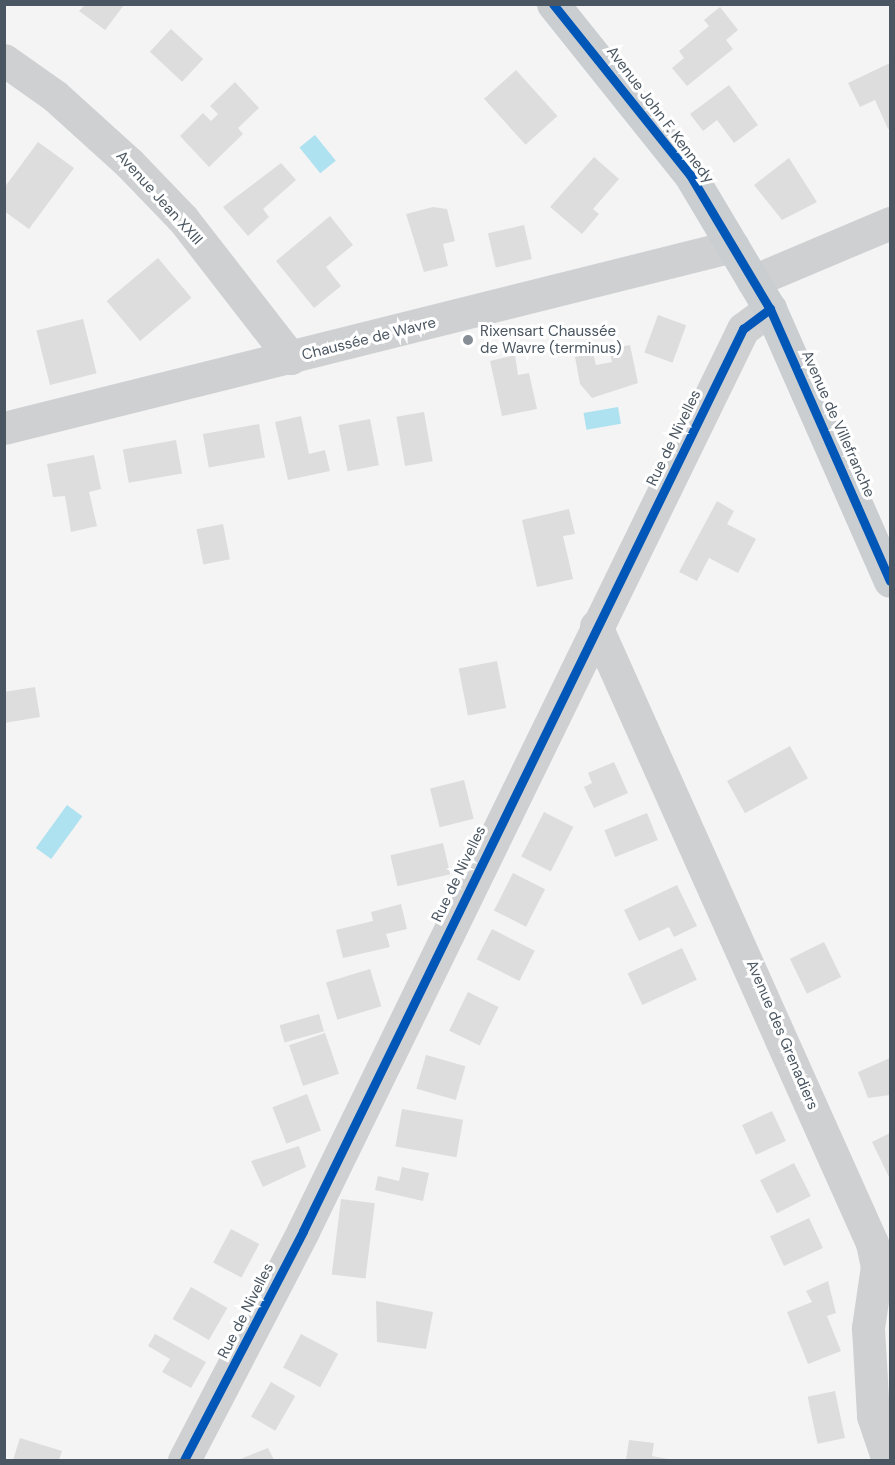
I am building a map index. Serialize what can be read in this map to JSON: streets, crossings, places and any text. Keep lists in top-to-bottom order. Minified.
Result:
{"streets":{"main road":["Avenue John F. Kennedy","Avenue de Villefranche"],"street":["Avenue Jean XXIII","Chaussée de Wavre","Rue de Nivelles","Avenue des Grenadiers"]},"crossings":[["Avenue John F. Kennedy","Chaussée de Wavre"],["Avenue John F. Kennedy","Avenue de Villefranche"],["Avenue Jean XXIII","Chaussée de Wavre"],["Avenue de Villefranche","Rue de Nivelles"],["Rue de Nivelles","Avenue des Grenadiers"]],"places":["Rixensart Chaussée de Wavre (terminus)"]}
